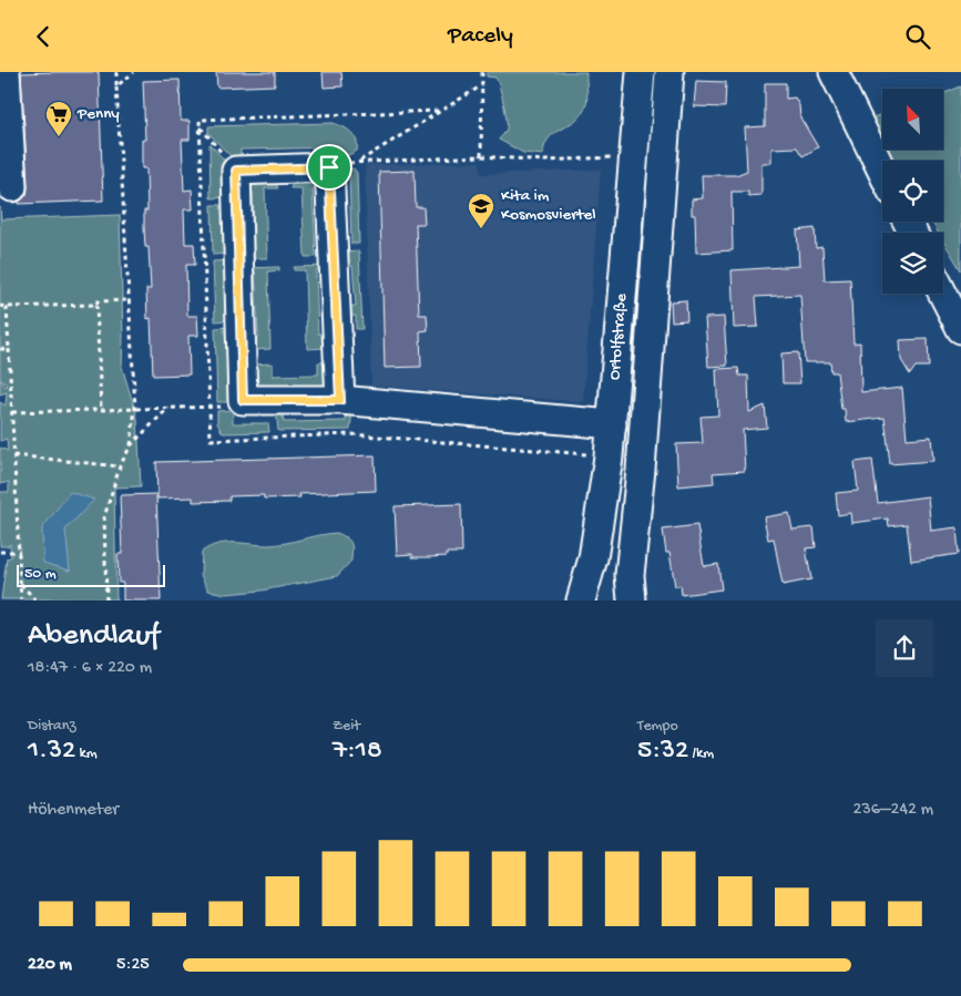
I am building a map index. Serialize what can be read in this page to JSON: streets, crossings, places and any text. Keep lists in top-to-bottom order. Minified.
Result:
{"streets":{"street":["Ortolfstraße"]},"places":{"supermarket":["Penny"],"school or university":["Kita im Kosmosviertel"]},"scale_bar":"50 m","north":"top left","page":{"header":"Pacely","scale":"50 m","heading":["Abendlauf","18:47 · 6 × 220 m"],"stats":[["Distanz","1.32 km"],["Zeit","7:18"],["Tempo","5:32 /km"]],"chart":["Höhenmeter","236–242 m"],"list":[{"name":"220 m","note":"5:25"}]}}
